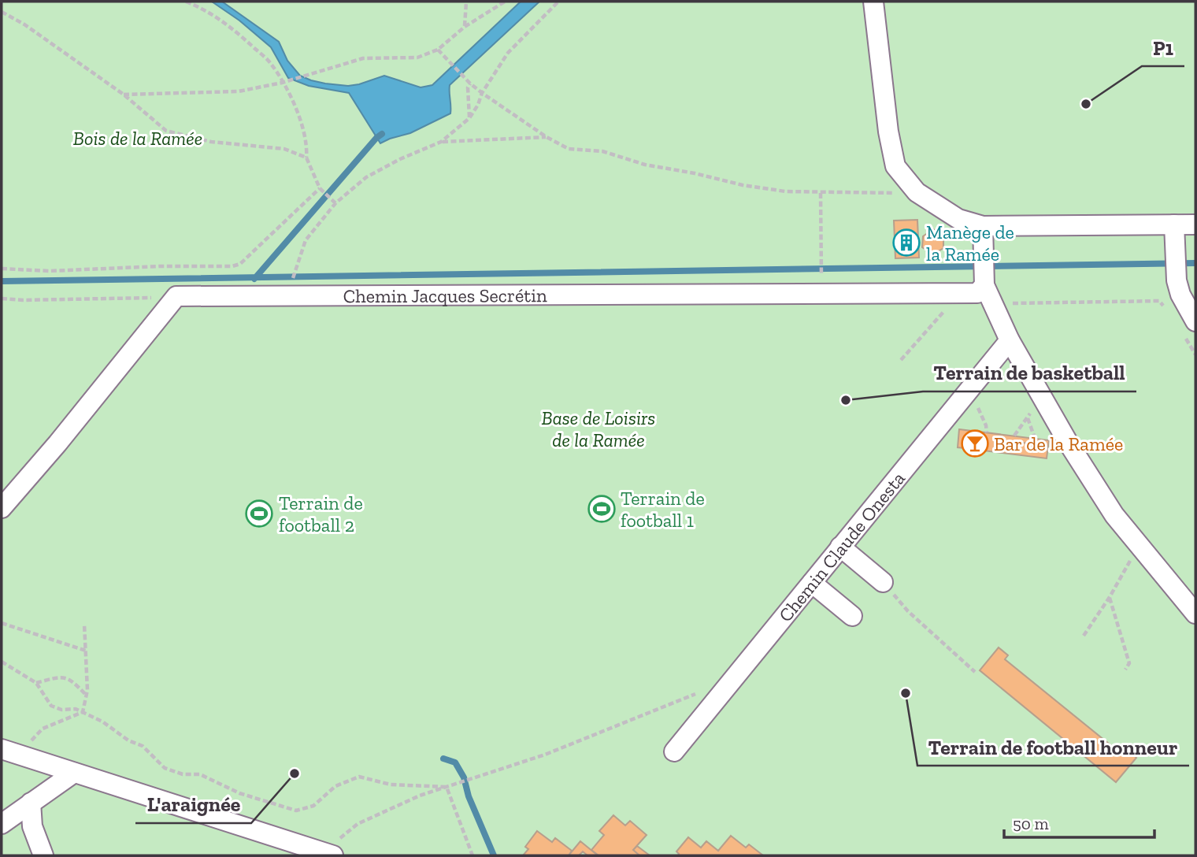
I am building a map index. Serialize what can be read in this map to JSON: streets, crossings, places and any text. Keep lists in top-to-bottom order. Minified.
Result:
{"streets":{"lane":["Chemin Jacques Secrétin","Chemin Claude Onesta"]},"parks":["Bois de la Ramée","Base de Loisirs de la Ramée"],"places":{"other":["P1","Terrain de basketball","Terrain de football honneur","L'araignée"],"building":["Manège de la Ramée"],"bar":["Bar de la Ramée"],"sports":["Terrain de football 1","Terrain de football 2"]},"scale_bar":"50 m"}
